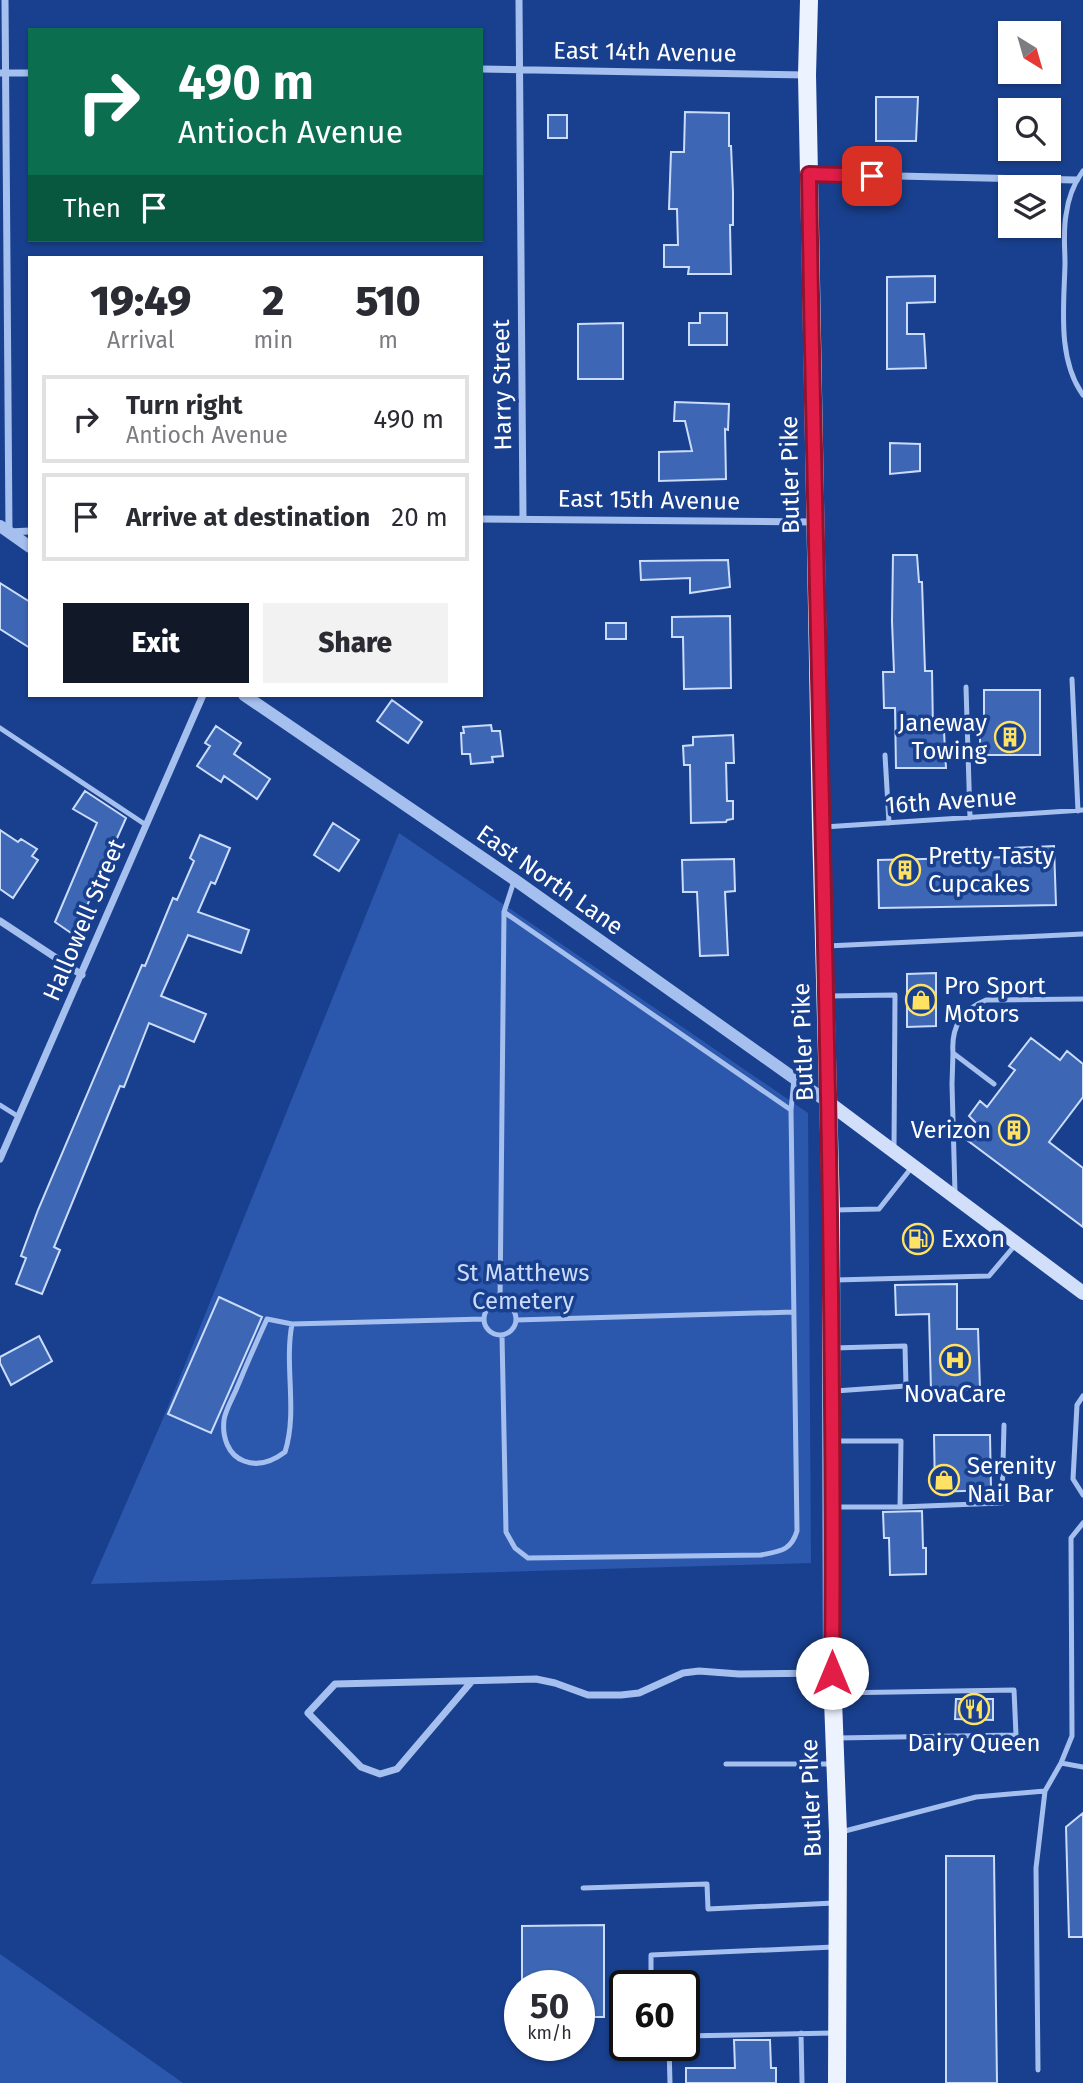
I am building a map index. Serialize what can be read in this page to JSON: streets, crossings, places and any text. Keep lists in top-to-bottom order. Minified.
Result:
{"streets":{"main road":["Butler Pike"],"street":["East 14th Avenue","Harry Street","East 15th Avenue","East North Lane","Hallowell Street"],"lane":["16th Avenue"]},"crossings":[["East 14th Avenue","Harry Street"],["East 14th Avenue","Butler Pike"],["Harry Street","East 15th Avenue"],["Butler Pike","East 15th Avenue"],["Butler Pike","16th Avenue"],["Butler Pike","East North Lane"]],"parks":["St Matthews Cemetery"],"places":{"building":["Janeway Towing","Pretty Tasty Cupcakes","Verizon"],"shop":["Pro Sport Motors","Serenity Nail Bar"],"fuel station":["Exxon"],"hospital":["NovaCare"],"restaurant":["Dairy Queen"]},"north":"bottom right","page":{"turn":["490 m","Antioch Avenue"],"then":"Then","eta":["19:49","Arrival","2","min","510","m"],"list":[{"name":"Turn right","note":"Antioch Avenue","value":"490 m"},{"name":"Arrive at destination","value":"20 m"}],"buttons":["Exit","Share"],"speed":"50 km/h","limit":"60"}}
